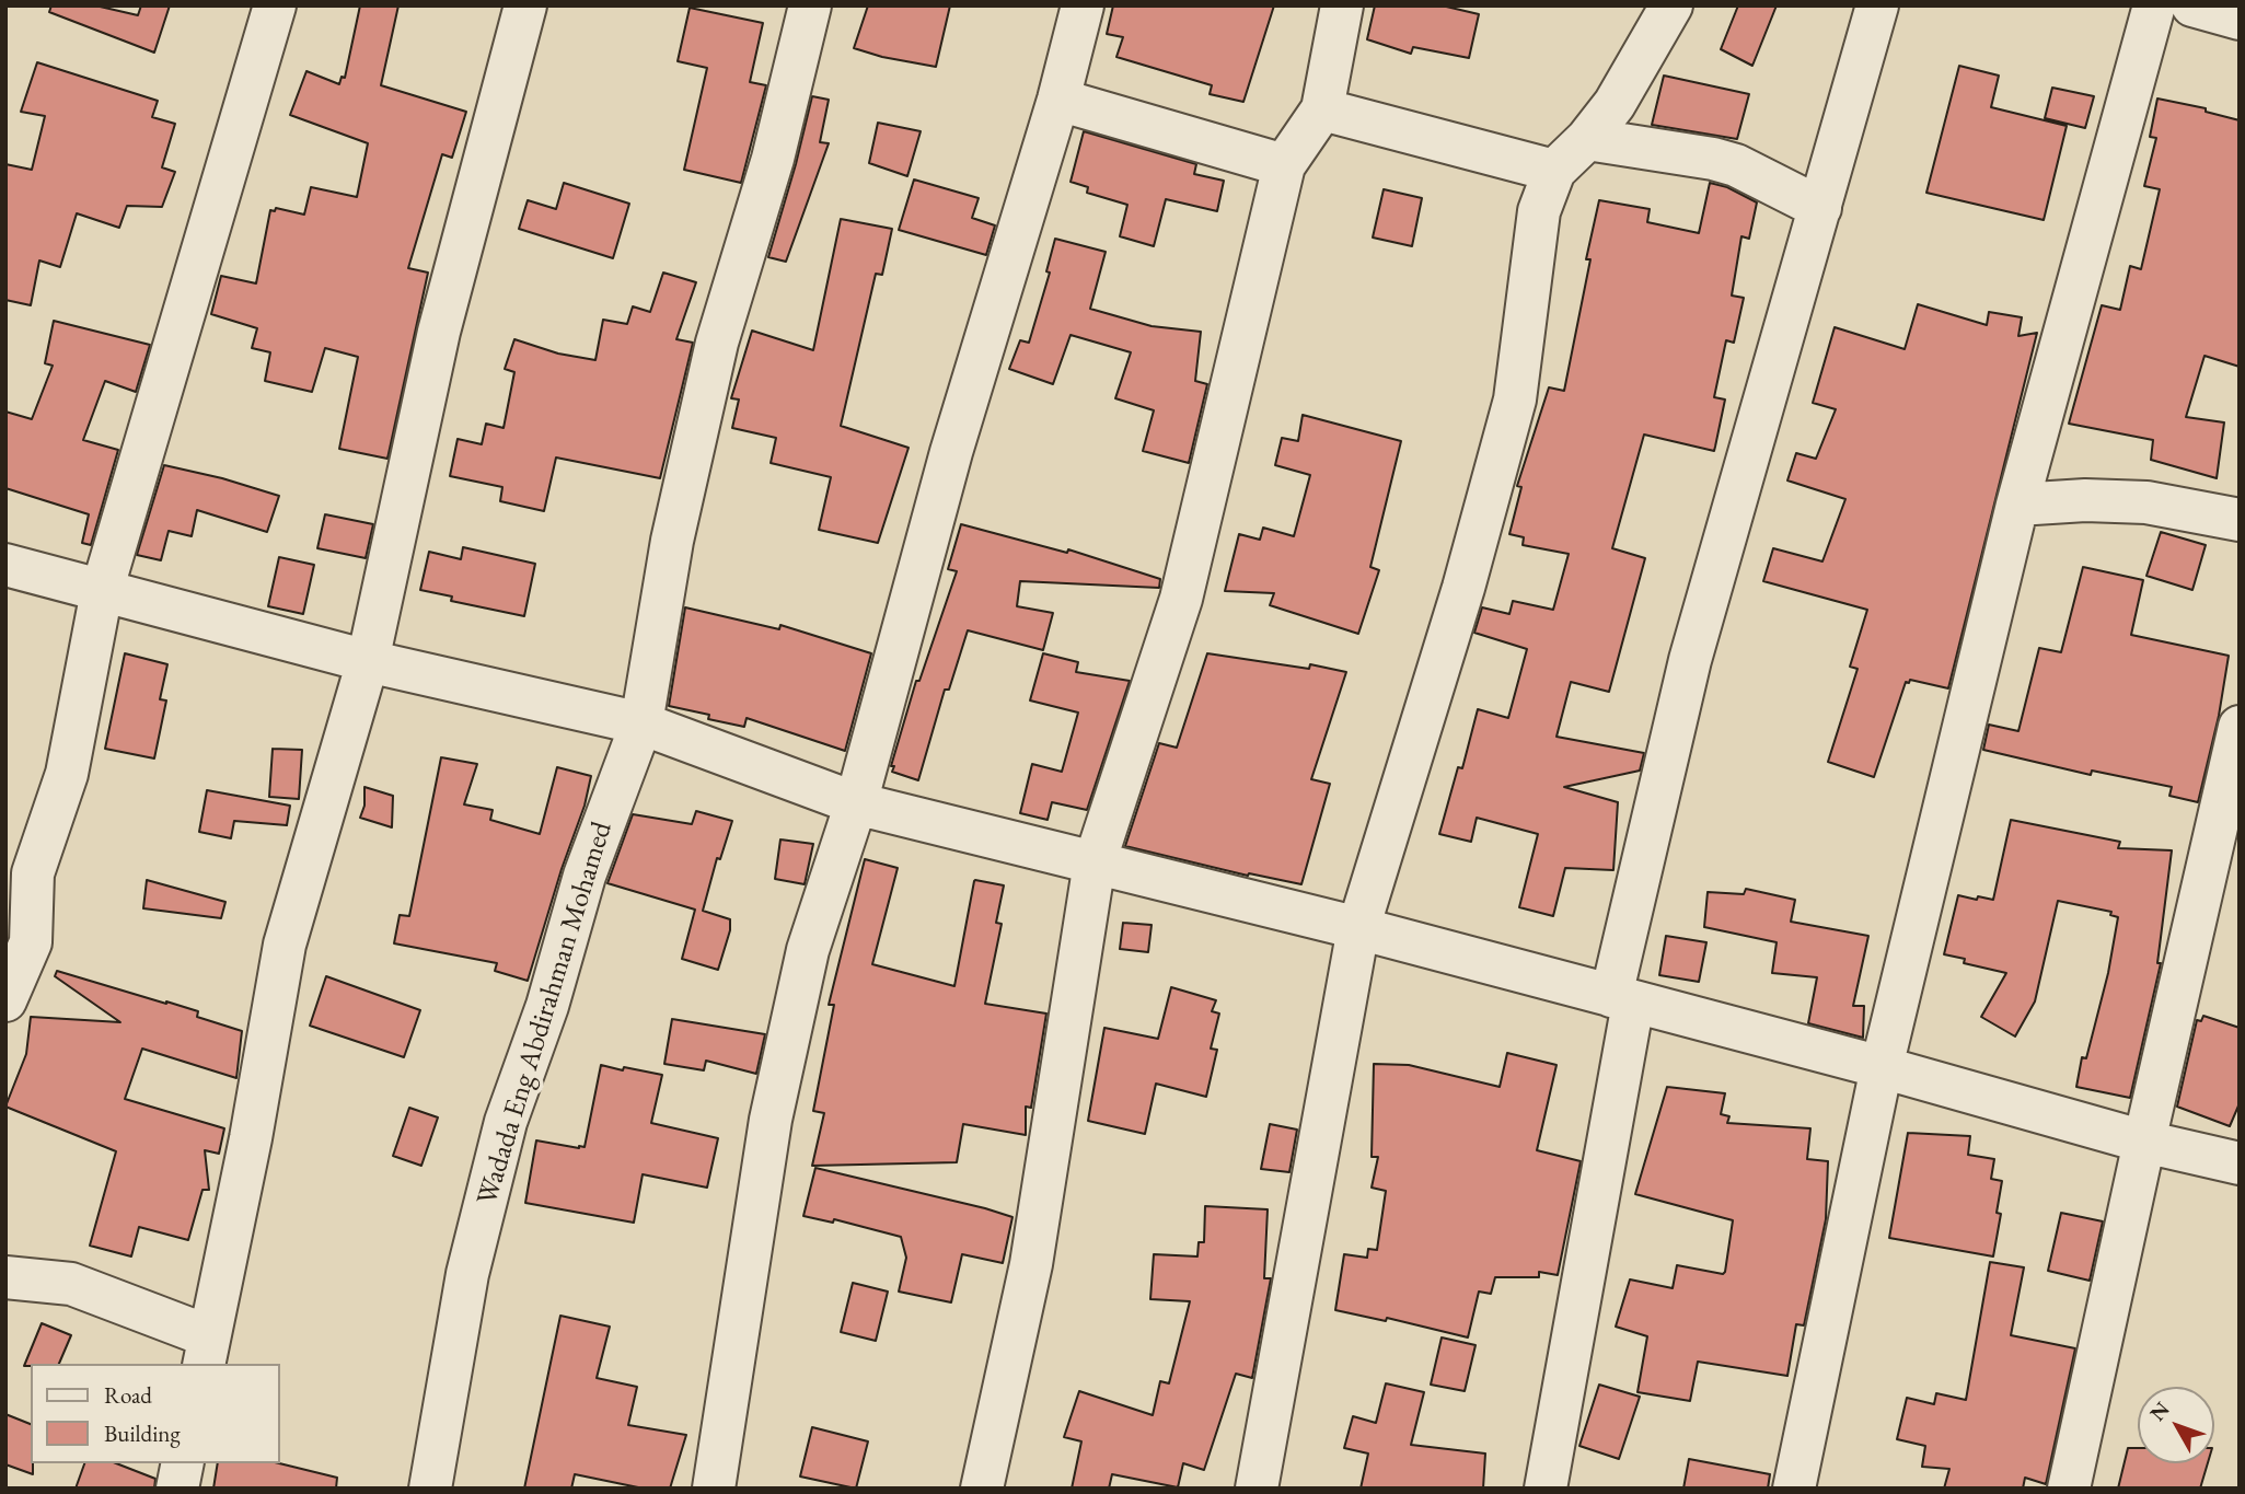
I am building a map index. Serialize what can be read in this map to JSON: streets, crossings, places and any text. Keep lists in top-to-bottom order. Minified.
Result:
{"streets":{"street":["Wadada Eng Abdirahman Mohamed"]},"legend":["Road","Building"],"north":"top left"}
